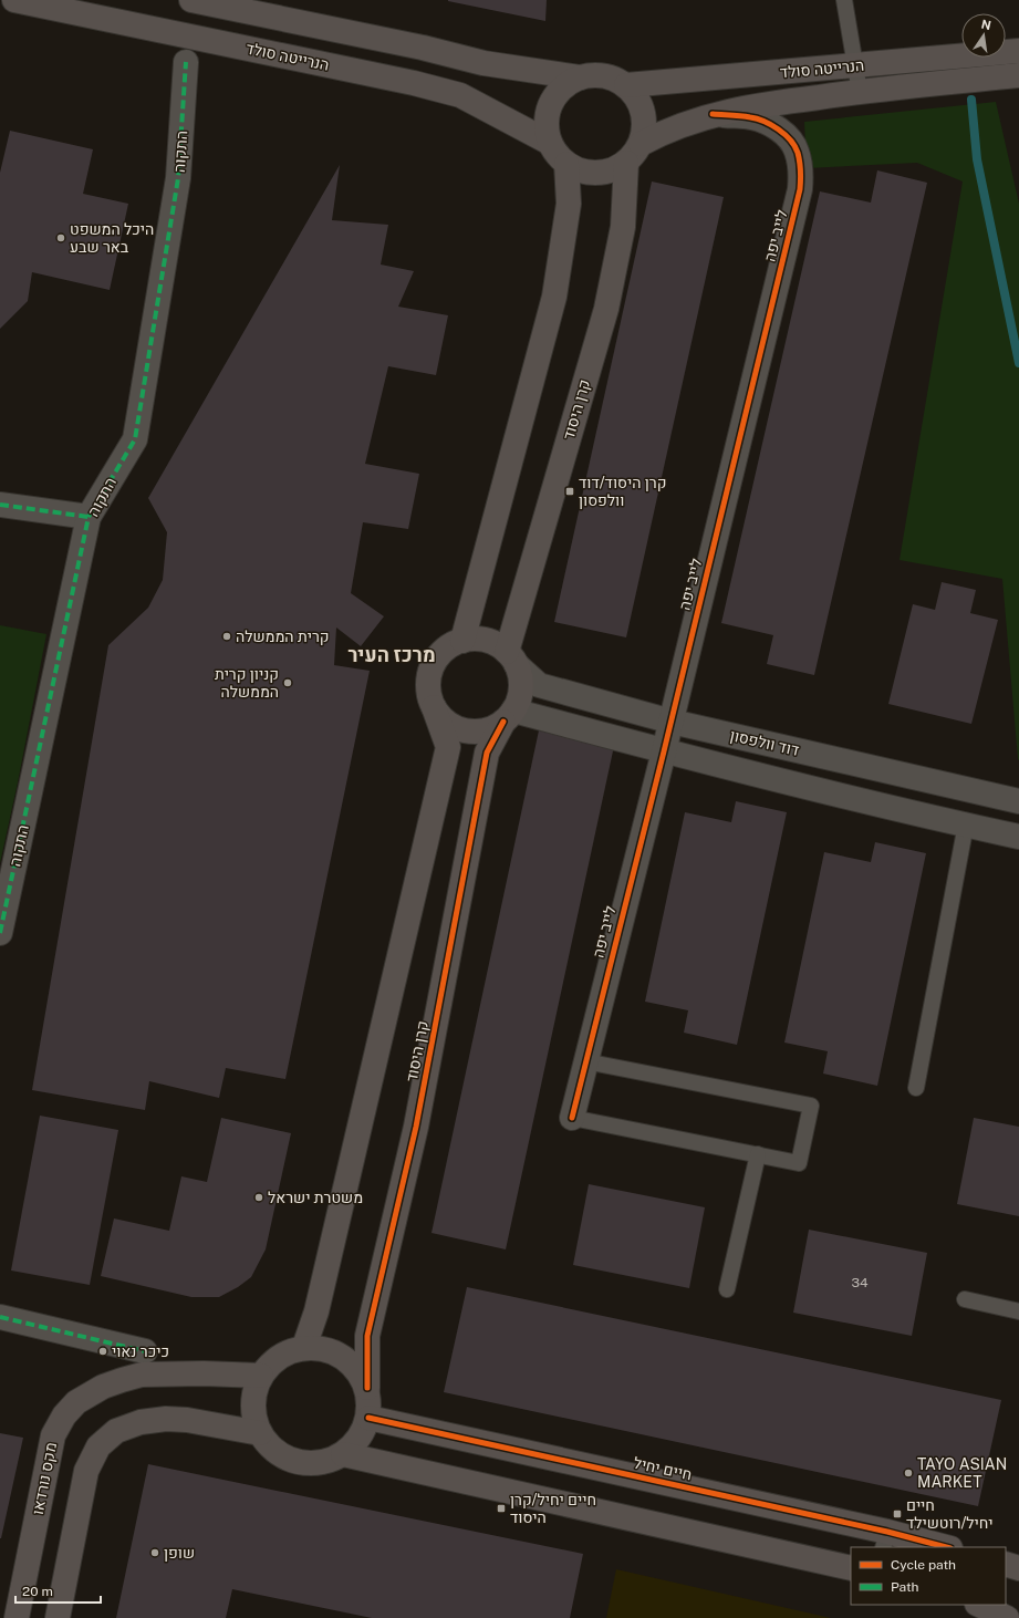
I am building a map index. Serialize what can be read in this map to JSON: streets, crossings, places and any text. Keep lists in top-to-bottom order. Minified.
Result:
{"streets":{"street":["הנרייטה סולד","התקוה","לייב יפה","קרן היסוד","דוד וולפסון","חיים יחיל","מקס נורדאו"]},"crossings":[["הנרייטה סולד","לייב יפה"],["הנרייטה סולד","קרן היסוד"],["לייב יפה","דוד וולפסון"],["קרן היסוד","דוד וולפסון"],["קרן היסוד","חיים יחיל"],["קרן היסוד","מקס נורדאו"],["חיים יחיל","מקס נורדאו"]],"districts":["מרכז העיר"],"places":{"other":["היכל המשפט באר שבע","קרית הממשלה","קניון קרית הממשלה","משטרת ישראל","כיכר נאוי","TAYO ASIAN MARKET","שופן"],"transit":["קרן היסוד/דוד וולפסון","חיים יחיל/קרן היסוד","חיים יחיל/רוטשילד"]},"house_numbers":["34"],"legend":["Cycle path","Path"],"scale_bar":"20 m","north":"top"}
